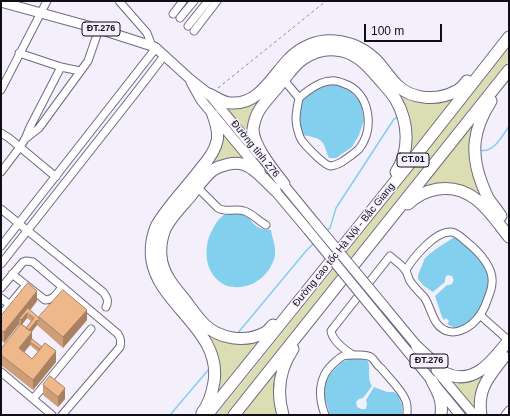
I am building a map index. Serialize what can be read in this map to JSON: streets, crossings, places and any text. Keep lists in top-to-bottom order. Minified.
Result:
{"streets":{"highway":["CT.01","Đường cao tốc Hà Nội - Bắc Giang"],"main road":["ĐT.276","Đường tỉnh 276"]},"crossings":[["ĐT.276","Đường tỉnh 276"]],"scale_bar":"100 m"}
